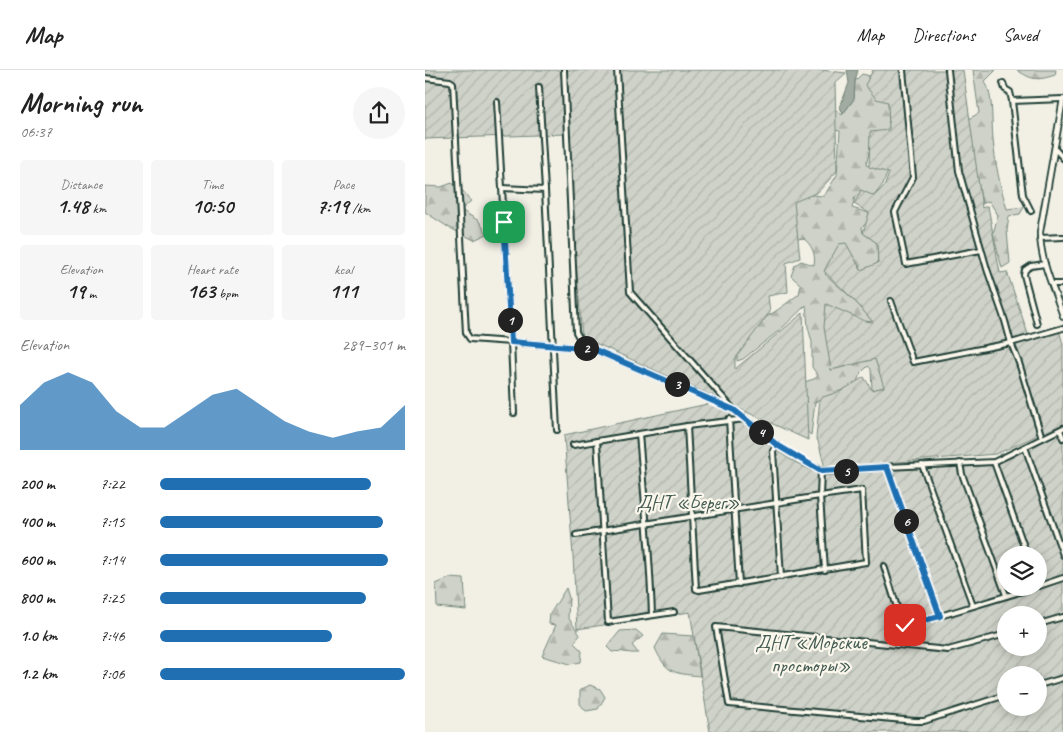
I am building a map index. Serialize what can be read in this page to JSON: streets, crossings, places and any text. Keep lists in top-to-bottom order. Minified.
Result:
{"parks":["ДНТ «Берег»","ДНТ «Морские просторы»"],"page":{"header":"Map","nav":["Map","Directions","Saved"],"heading":["Morning run","06:37"],"stats":[["Distance","1.48 km"],["Time","10:50"],["Pace","7:19 /km"],["Elevation","19 m"],["Heart rate","163 bpm"],["kcal","111"]],"pins":["1","2","3","4","5","6"],"chart":["Elevation","289–301 m"],"list":[{"name":"200 m","note":"7:22"},{"name":"400 m","note":"7:15"},{"name":"600 m","note":"7:14"},{"name":"800 m","note":"7:25"},{"name":"1.0 km","note":"7:46"},{"name":"1.2 km","note":"7:06"}],"map_buttons":["+","−"]}}
